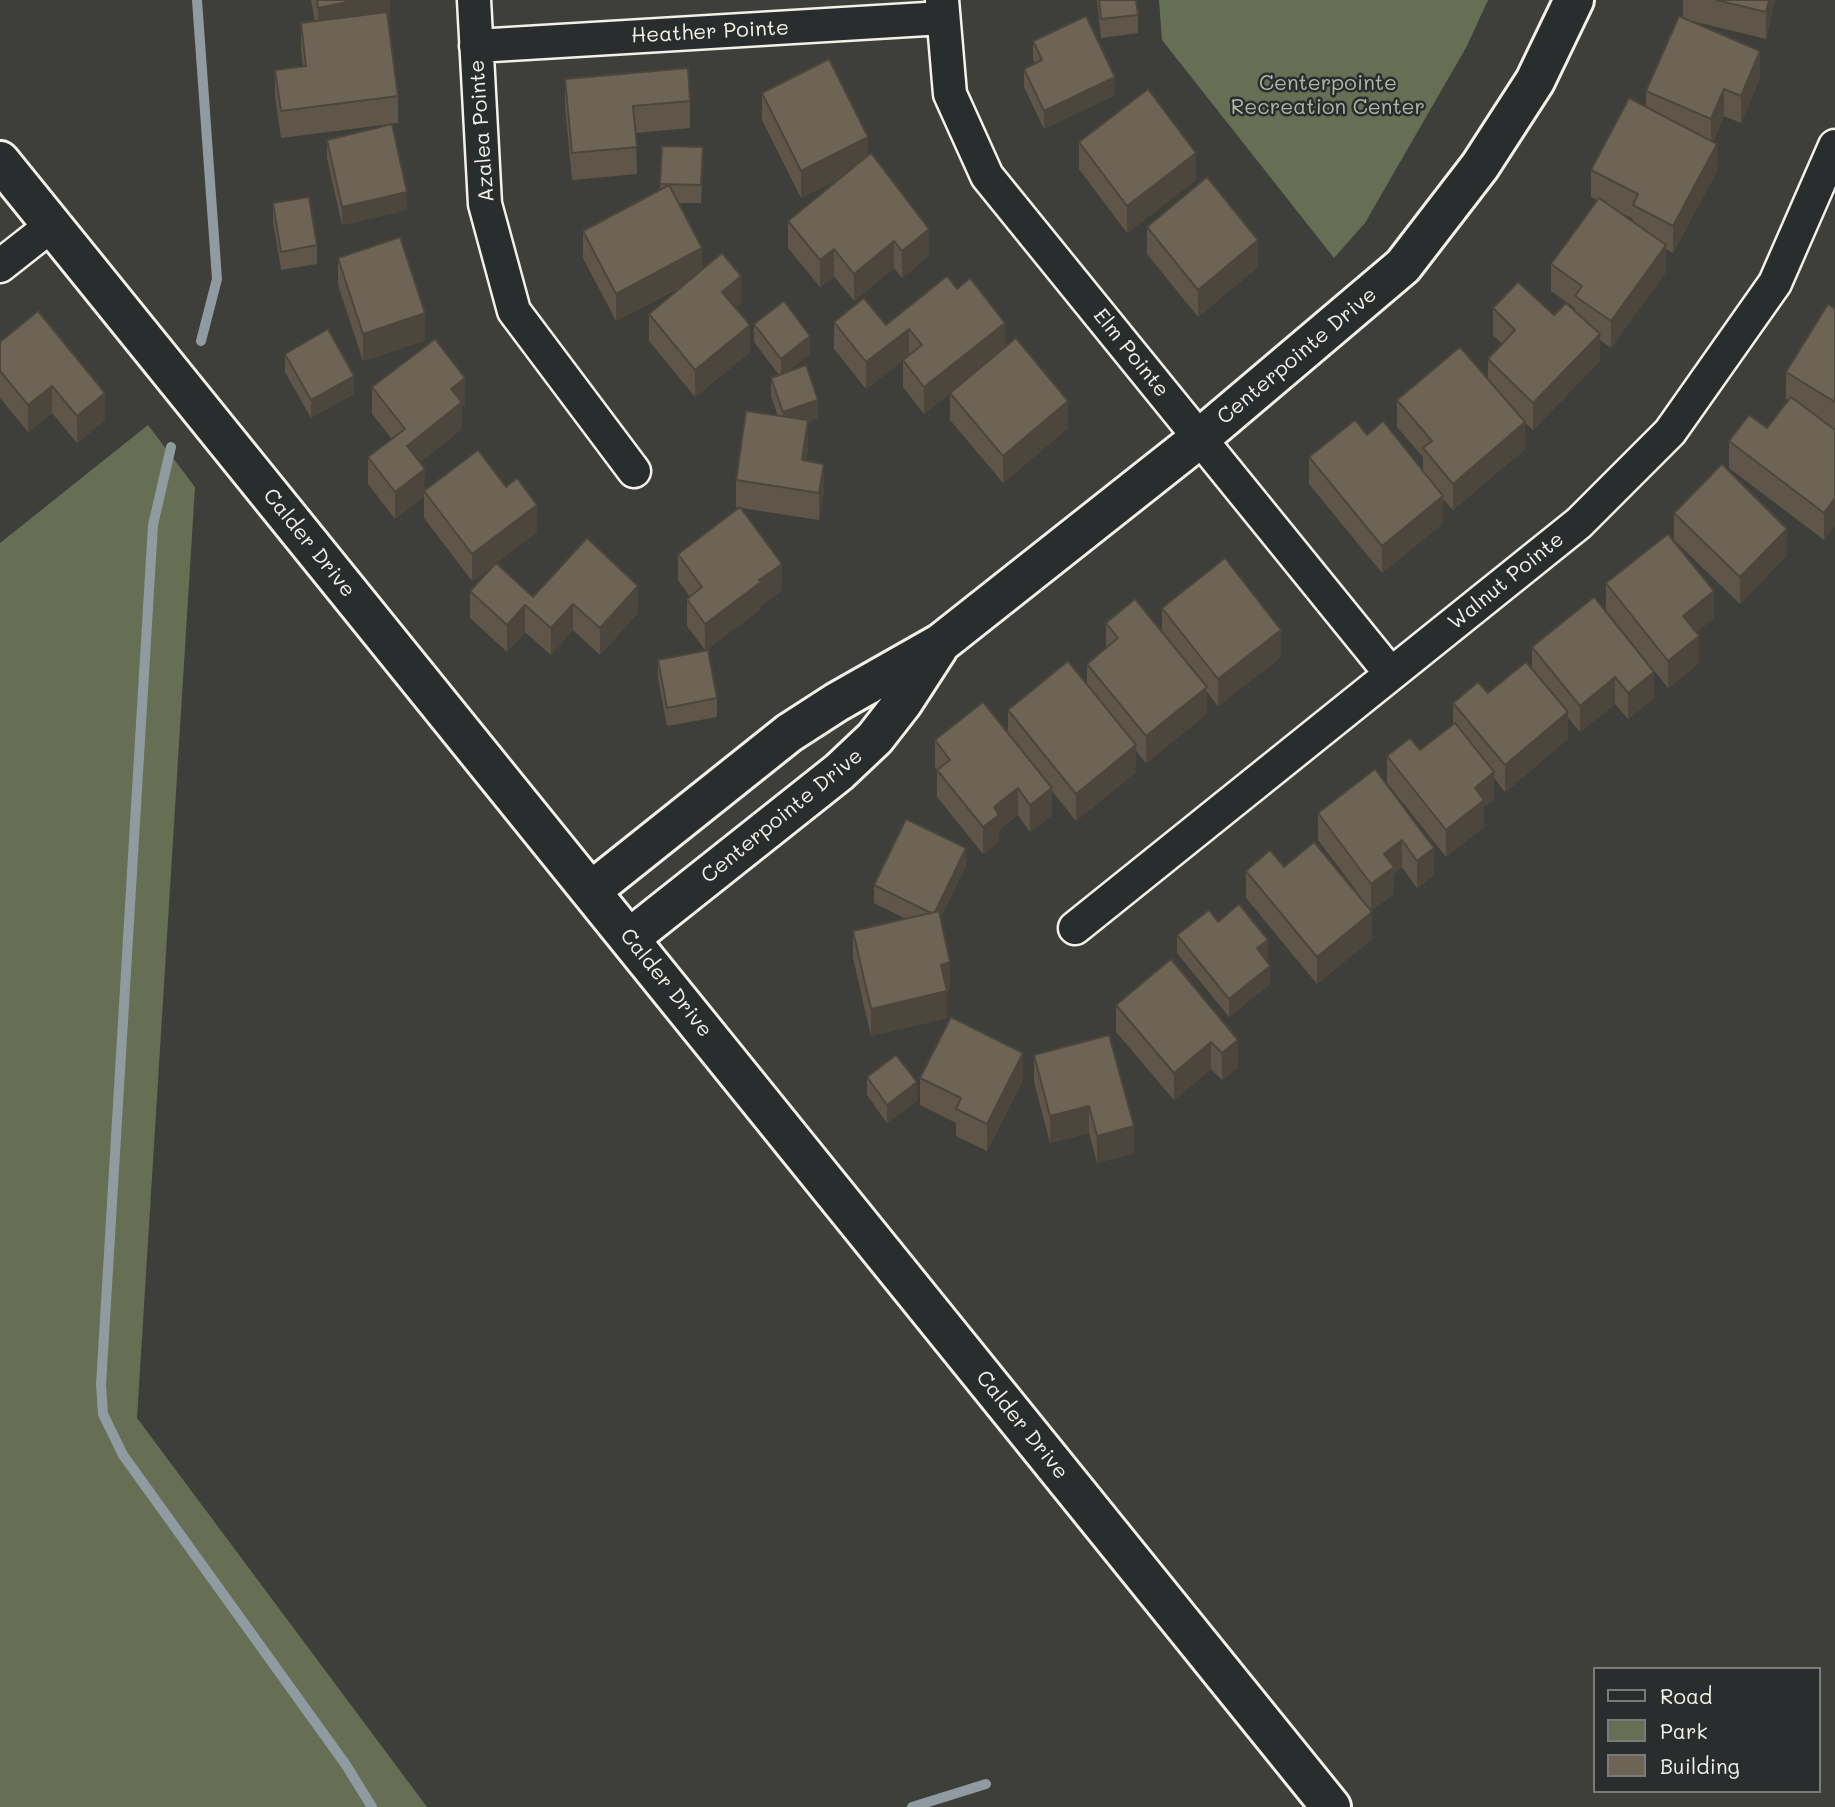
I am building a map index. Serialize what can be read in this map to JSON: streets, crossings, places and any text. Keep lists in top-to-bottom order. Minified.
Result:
{"streets":{"street":["Heather Pointe","Azalea Pointe","Elm Pointe","Centerpointe Drive","Calder Drive","Walnut Pointe"]},"crossings":[["Heather Pointe","Azalea Pointe"],["Heather Pointe","Elm Pointe"],["Elm Pointe","Centerpointe Drive"],["Elm Pointe","Walnut Pointe"],["Centerpointe Drive","Calder Drive"]],"parks":["Centerpointe Recreation Center"],"legend":["Road","Park","Building"]}
